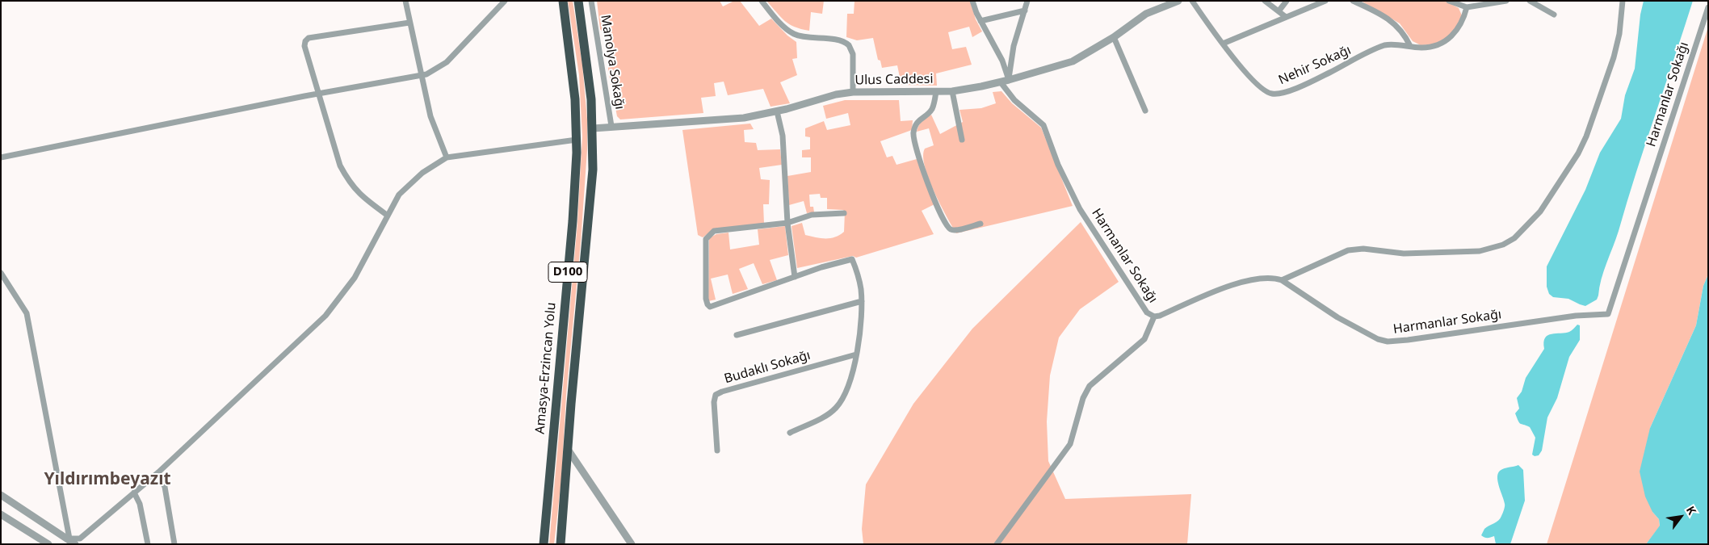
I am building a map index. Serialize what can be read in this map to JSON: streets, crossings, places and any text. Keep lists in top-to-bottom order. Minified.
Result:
{"streets":{"highway":["D100","Amasya-Erzincan Yolu"],"street":["Manolya Sokağı","Nehir Sokağı","Ulus Caddesi","Harmanlar Sokağı","Budaklı Sokağı"]},"crossings":[["Manolya Sokağı","Ulus Caddesi"],["Ulus Caddesi","Harmanlar Sokağı"],["Ulus Caddesi","D100"]],"districts":["Yıldırımbeyazıt"],"north":"top right"}
